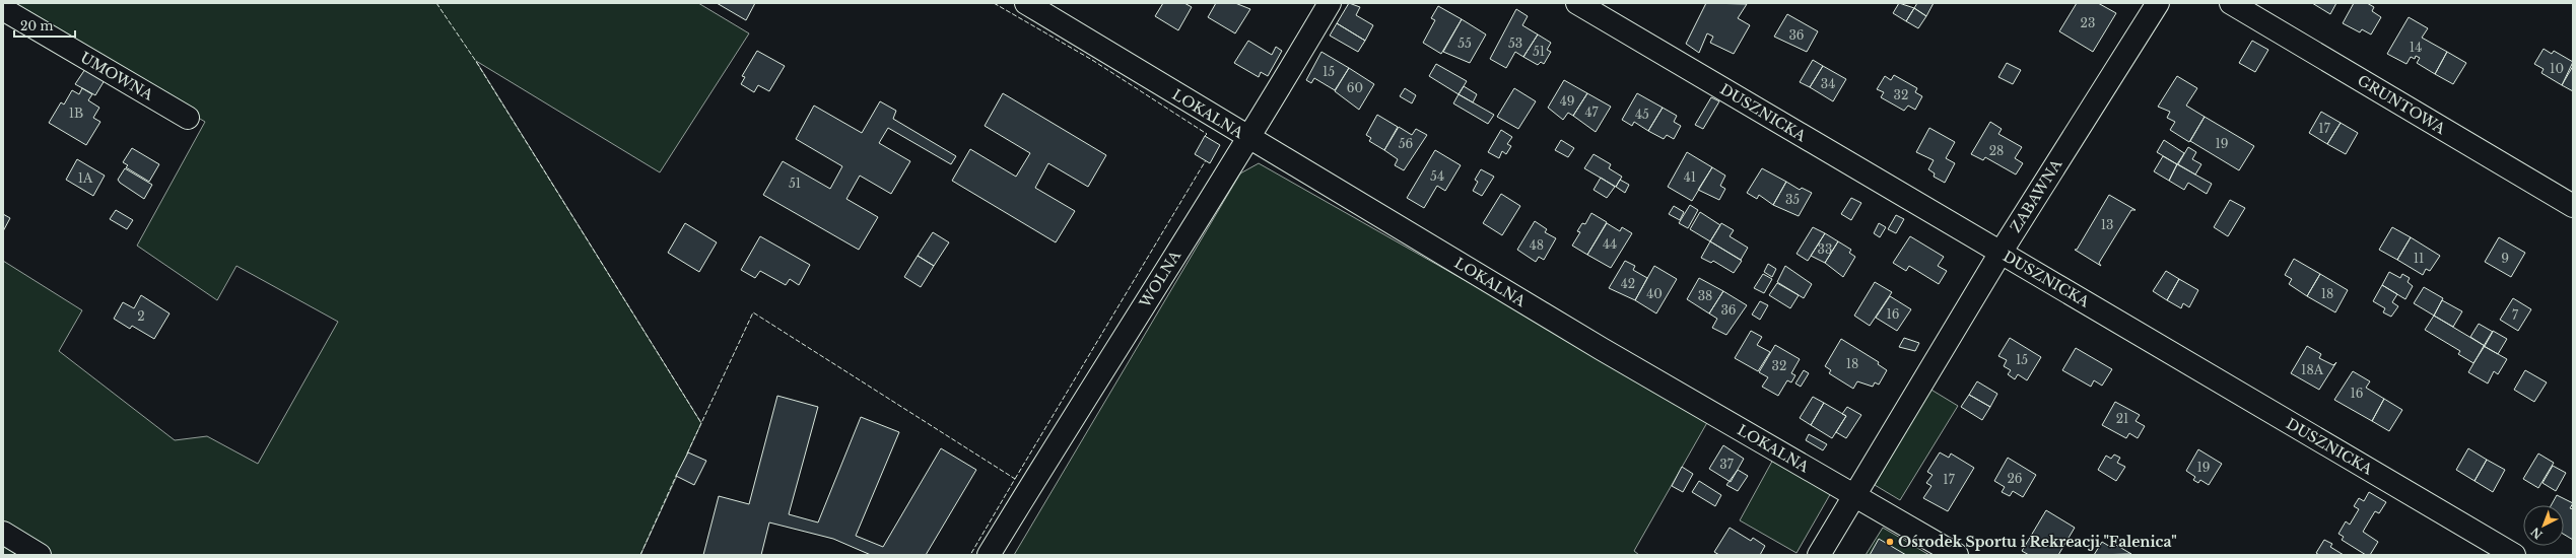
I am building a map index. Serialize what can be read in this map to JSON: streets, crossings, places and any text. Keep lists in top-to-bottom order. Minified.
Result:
{"streets":{"street":["UMOWNA","GRUNTOWA","DUSZNICKA","LOKALNA","ZABAWNA","WOLNA"]},"crossings":[["DUSZNICKA","ZABAWNA"],["LOKALNA","ZABAWNA"],["LOKALNA","WOLNA"]],"places":["Ośrodek Sportu i Rekreacji \"Falenica\""],"house_numbers":["23","36","55","53","14","51","10","15","34","60","32","49","47","1B","45","17","56","19","28","54","41","1A","51","35","13","44","48","33","11","9","42","40","18","38","36","16","7","2","15","18","32","18A","16","21","37","19","26","17"],"scale_bar":"20 m","north":"bottom left"}
